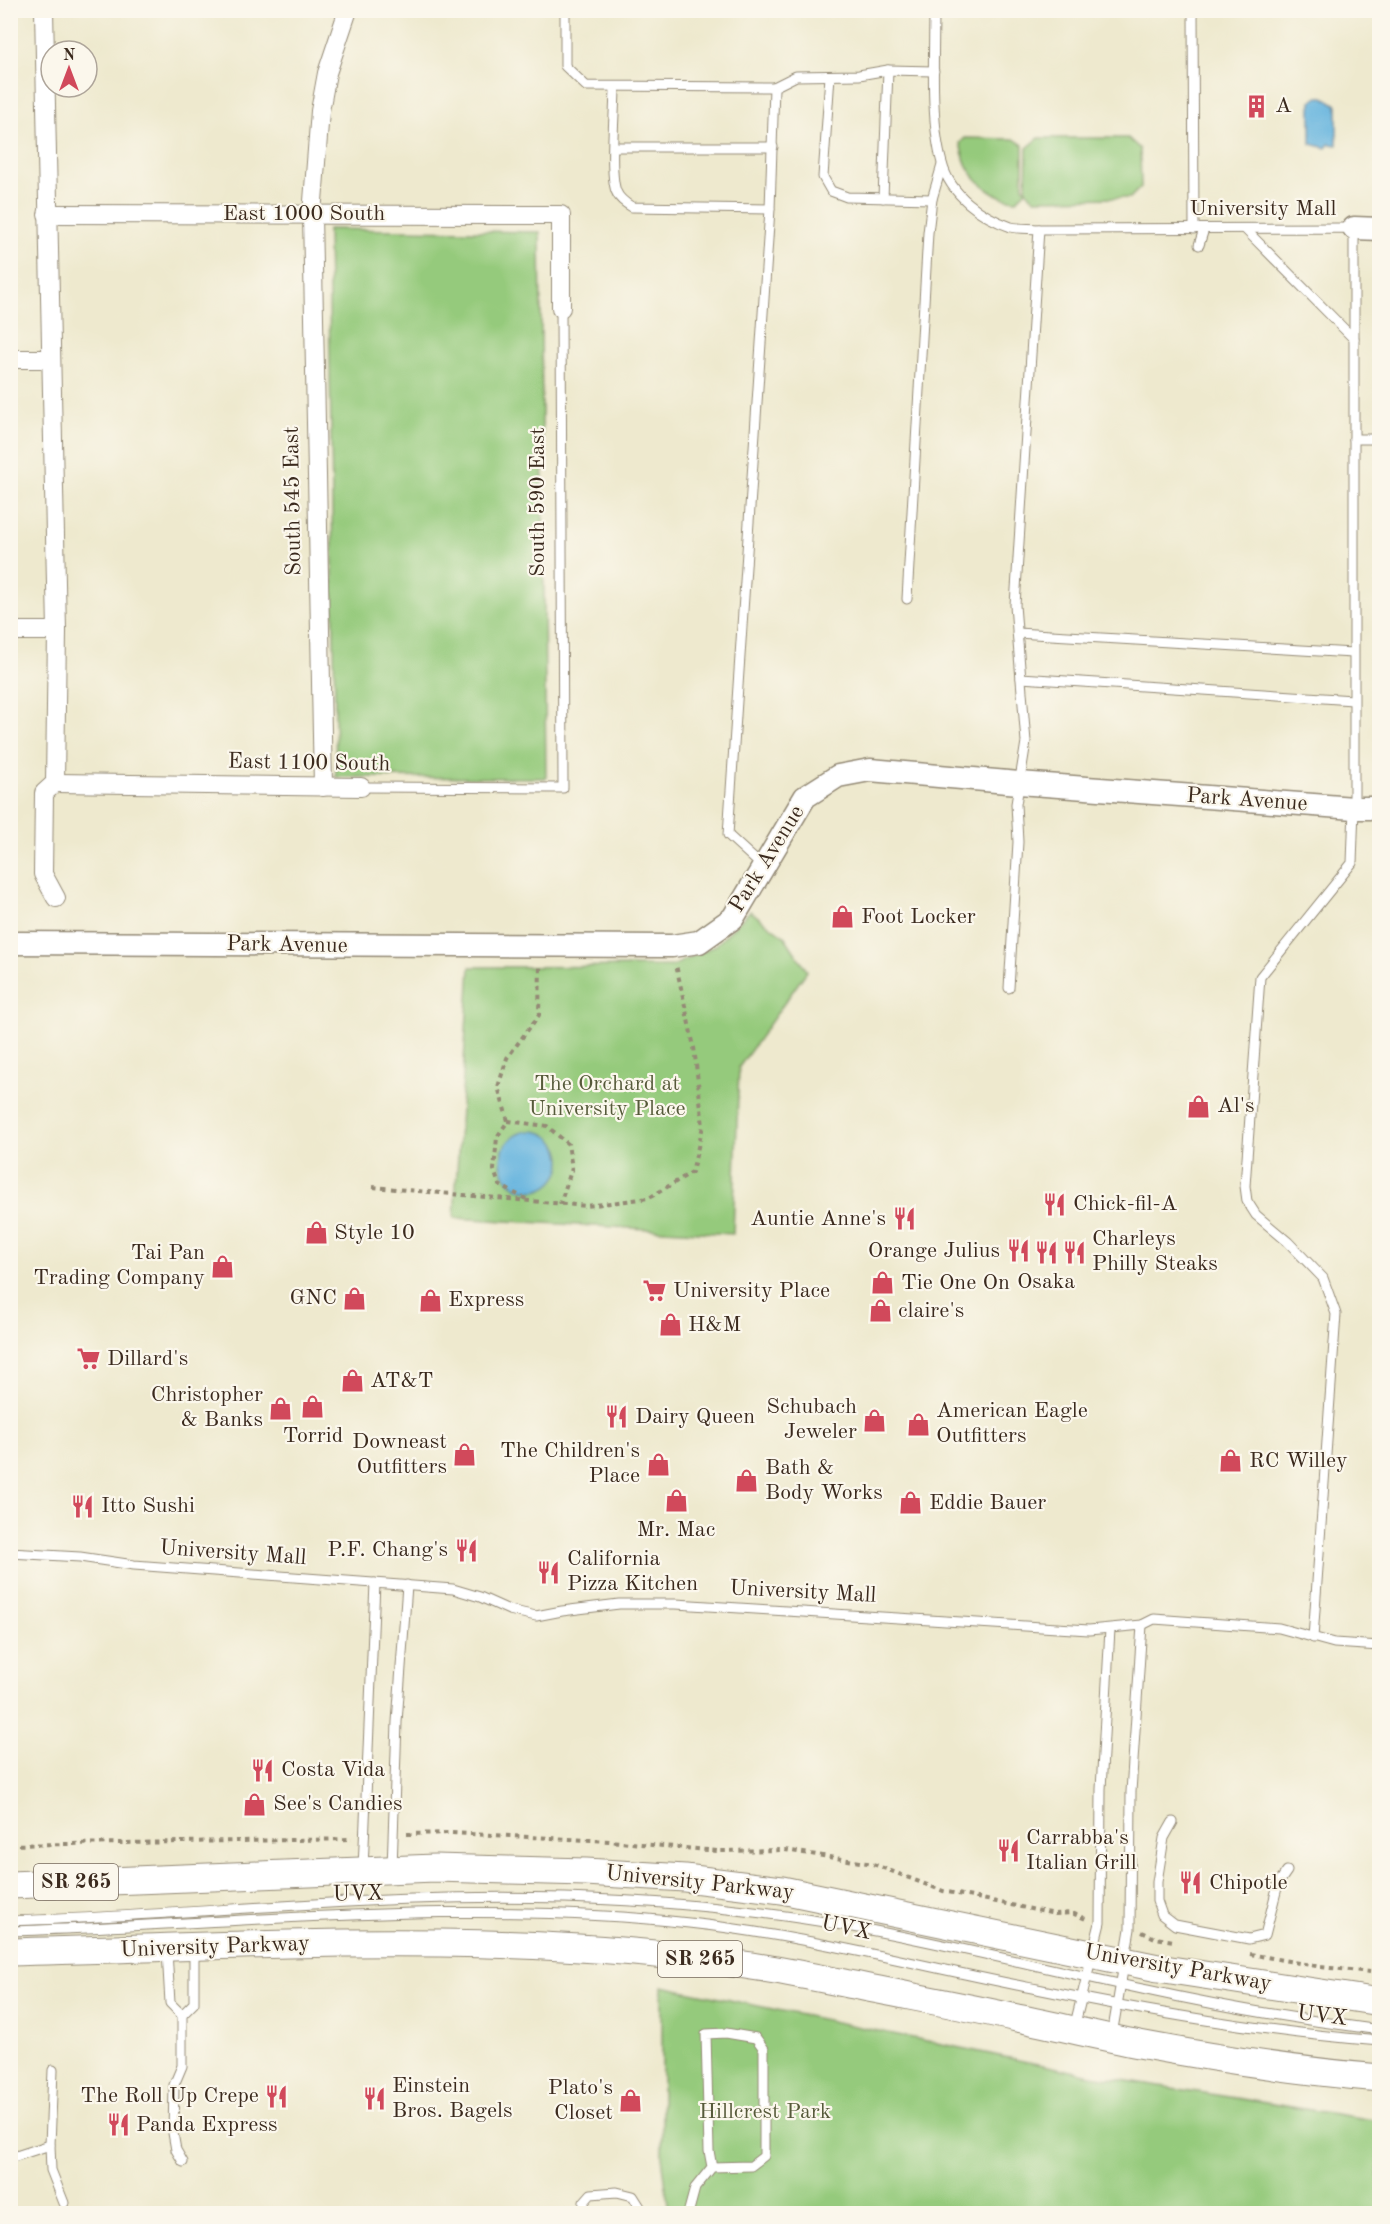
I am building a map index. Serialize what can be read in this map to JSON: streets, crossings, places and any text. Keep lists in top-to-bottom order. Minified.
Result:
{"streets":{"main road":["SR 265","University Parkway"],"street":["East 1000 South","South 545 East","South 590 East","East 1100 South","Park Avenue"],"lane":["University Mall","UVX"]},"crossings":[["University Mall","Park Avenue"],["East 1000 South","South 545 East"],["East 1000 South","South 590 East"],["South 545 East","East 1100 South"],["South 590 East","East 1100 South"]],"parks":["The Orchard at University Place","Hillcrest Park"],"places":{"building":["A"],"shop":["Foot Locker","Al's","Style 10","Tai Pan Trading Company","Tie One On","GNC","Express","claire's","H&M","AT&T","Torrid","Christopher & Banks","Schubach Jeweler","American Eagle Outfitters","Downeast Outfitters","RC Willey","The Children's Place","Bath & Body Works","Mr. Mac","Eddie Bauer","See's Candies","Plato's Closet"],"restaurant":["Chick-fil-A","Auntie Anne's","Orange Julius","Charleys Philly Steaks","Osaka","Dairy Queen","Itto Sushi","P.F. Chang's","California Pizza Kitchen","Costa Vida","Carrabba's Italian Grill","Chipotle","The Roll Up Crepe","Einstein Bros. Bagels","Panda Express"],"supermarket":["University Place","Dillard's"]},"north":"top"}
